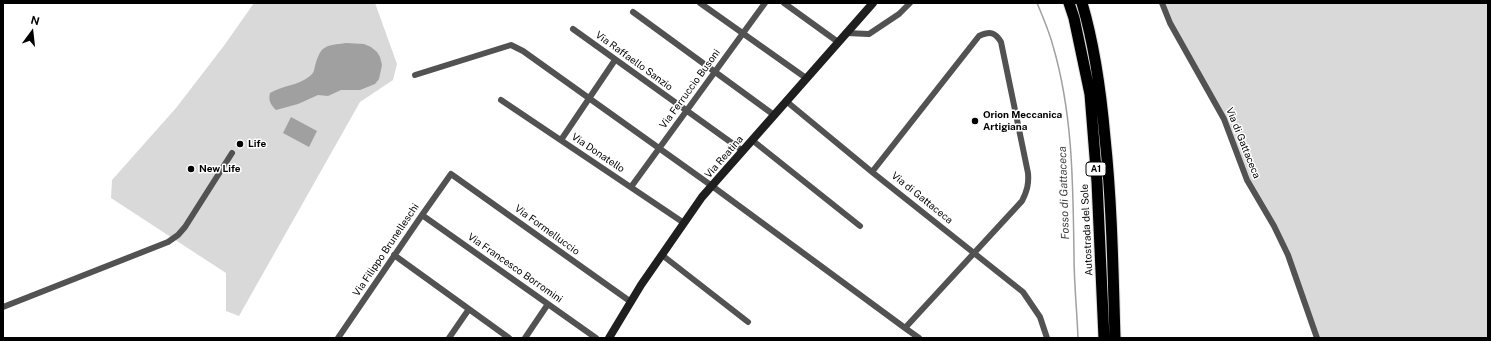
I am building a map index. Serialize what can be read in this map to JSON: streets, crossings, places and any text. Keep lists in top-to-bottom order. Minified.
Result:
{"streets":{"highway":["A1","Autostrada del Sole"],"street":["Via Raffaello Sanzio","Via Ferruccio Busoni","Via di Gattaceca","Via Donatello","Via Reatina","Via Formelluccio","Via Filippo Brunelleschi","Via Francesco Borromini"]},"crossings":[["Via Raffaello Sanzio","Via Ferruccio Busoni"],["Via Raffaello Sanzio","Via Reatina"],["Via Ferruccio Busoni","Via Donatello"],["Via di Gattaceca","Via Reatina"],["Via Donatello","Via Reatina"],["Via Reatina","Via Formelluccio"],["Via Formelluccio","Via Filippo Brunelleschi"],["Via Filippo Brunelleschi","Via Francesco Borromini"]],"water":["Fosso di Gattaceca"],"places":["Orion Meccanica Artigiana","Life","New Life"],"north":"top"}
